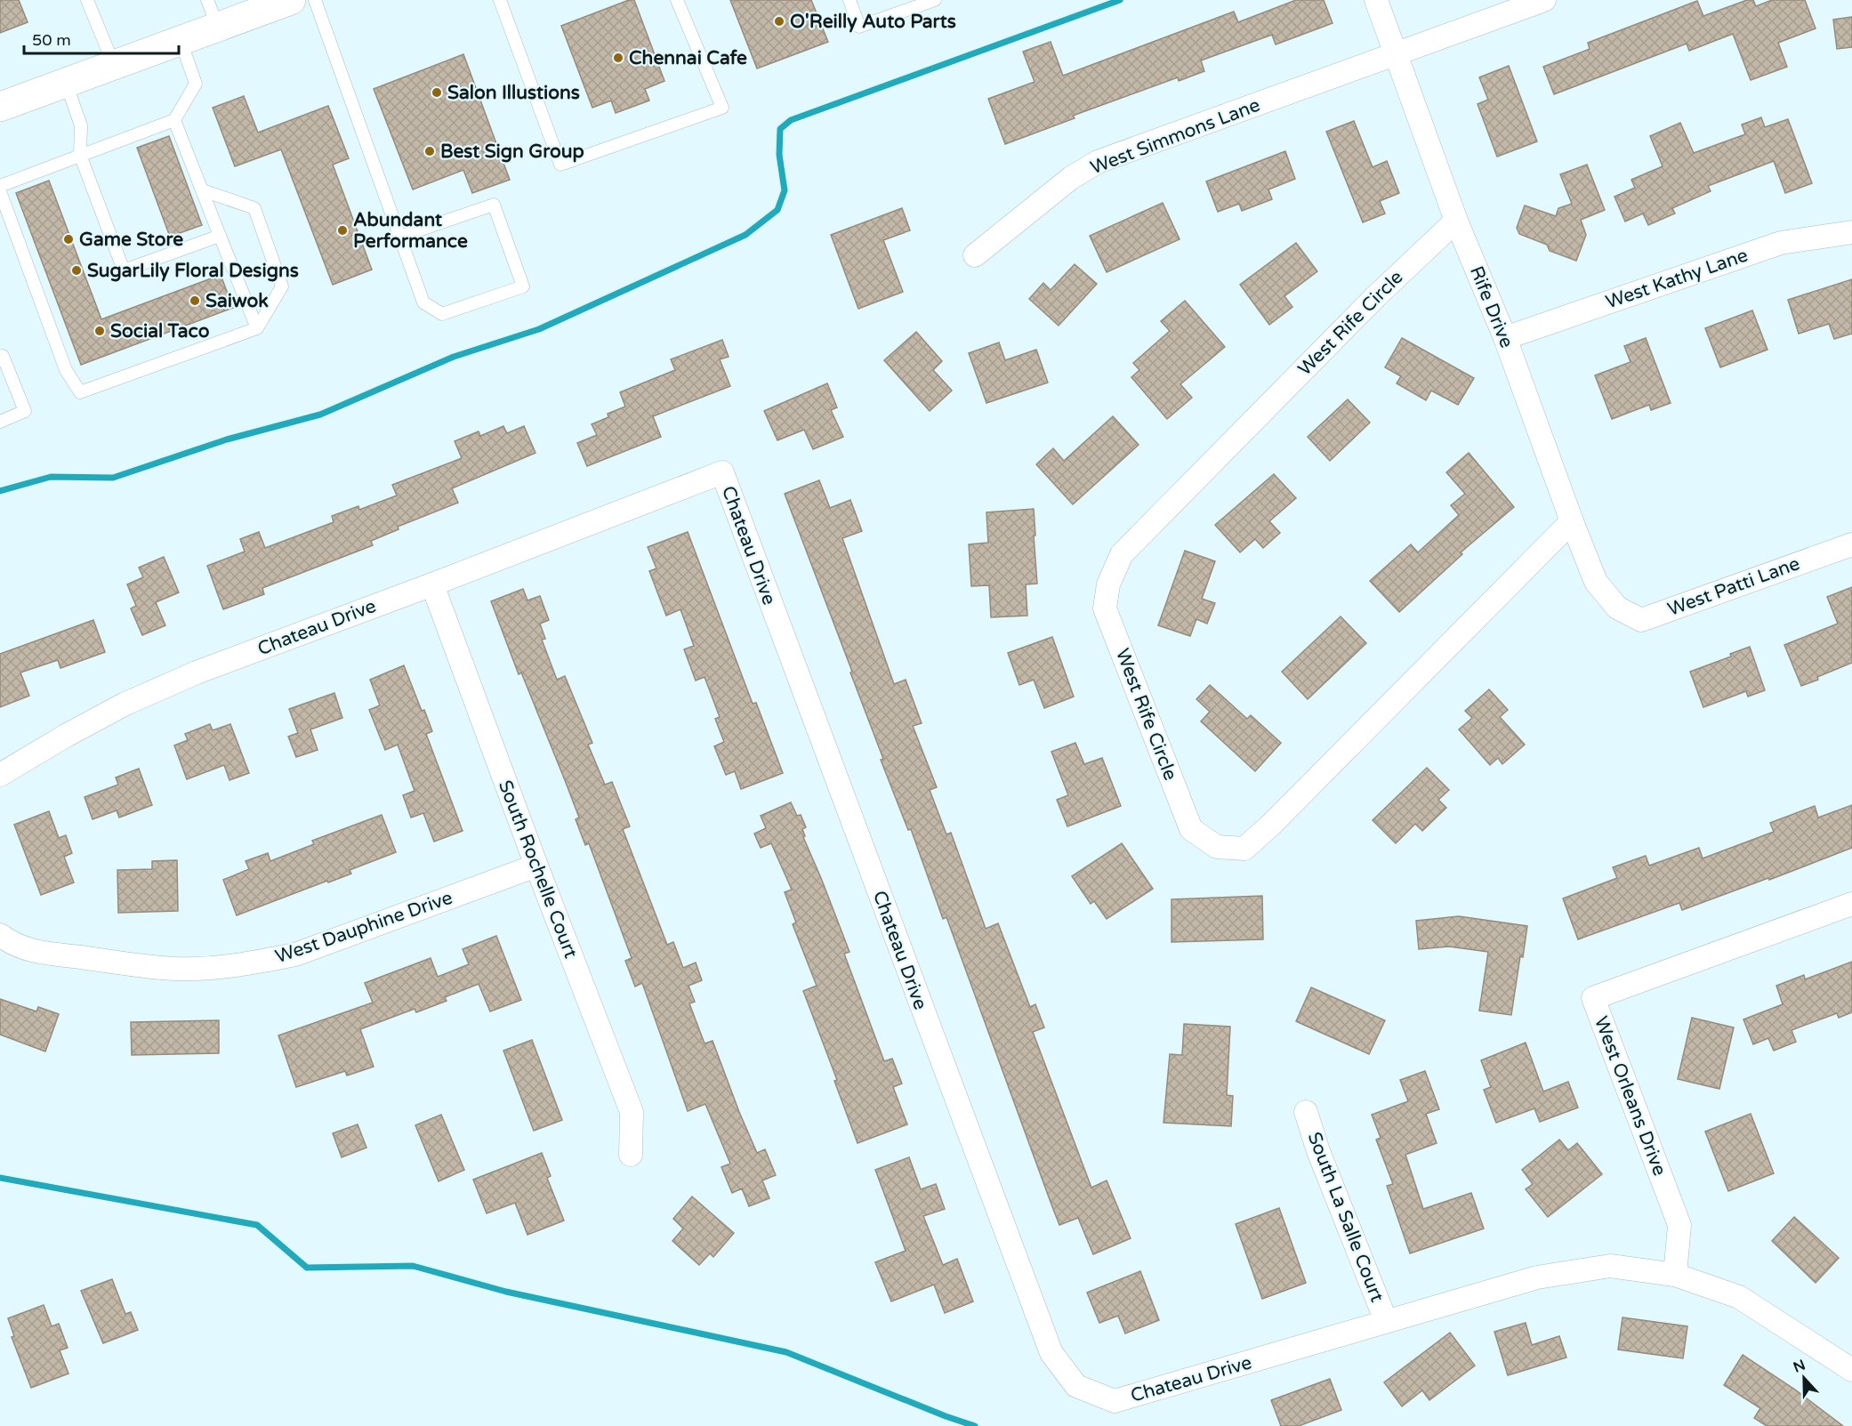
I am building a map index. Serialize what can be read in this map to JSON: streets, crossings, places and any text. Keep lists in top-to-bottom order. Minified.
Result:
{"streets":{"street":["West Simmons Lane","West Kathy Lane","Rife Drive","West Rife Circle","Chateau Drive","West Patti Lane","South Rochelle Court","West Dauphine Drive","West Orleans Drive","South La Salle Court"]},"crossings":[["West Simmons Lane","Rife Drive"],["West Kathy Lane","Rife Drive"],["Rife Drive","West Rife Circle"],["Rife Drive","West Patti Lane"],["Chateau Drive","South Rochelle Court"],["Chateau Drive","West Orleans Drive"],["Chateau Drive","South La Salle Court"],["South Rochelle Court","West Dauphine Drive"]],"places":["O'Reilly Auto Parts","Chennai Cafe","Salon Illustions","Best Sign Group","Abundant Performance","Game Store","SugarLily Floral Designs","Saiwok","Social Taco"],"scale_bar":"50 m","north":"top"}
